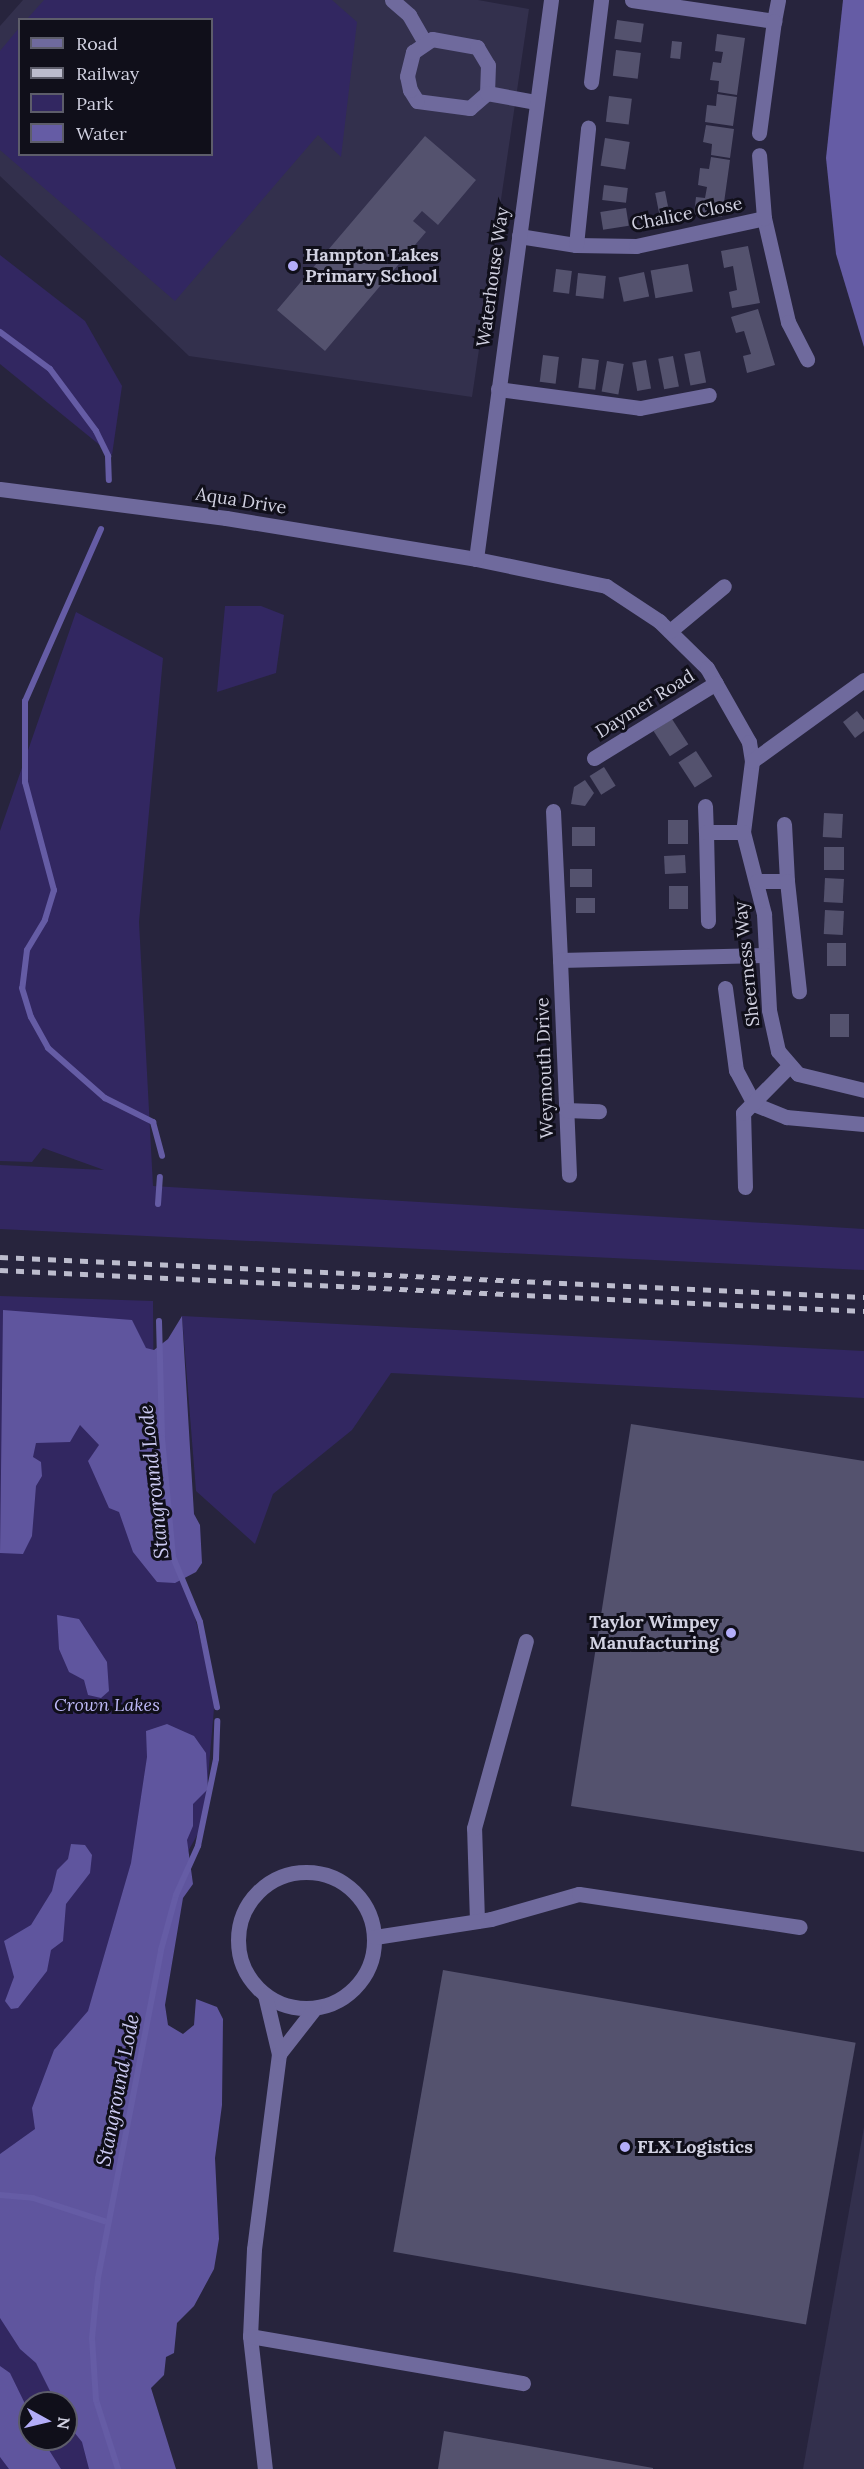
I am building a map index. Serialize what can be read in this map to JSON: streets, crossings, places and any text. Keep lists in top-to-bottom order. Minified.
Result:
{"streets":{"street":["Chalice Close","Waterhouse Way","Aqua Drive","Daymer Road","Sheerness Way","Weymouth Drive"]},"crossings":[["Chalice Close","Waterhouse Way"],["Waterhouse Way","Aqua Drive"],["Waterhouse Way","Sheerness Way"],["Aqua Drive","Sheerness Way"],["Daymer Road","Sheerness Way"]],"water":["Stanground Lode"],"parks":["Crown Lakes"],"places":["Hampton Lakes Primary School","Taylor Wimpey Manufacturing","FLX Logistics"],"legend":["Road","Railway","Park","Water"],"north":"right"}
